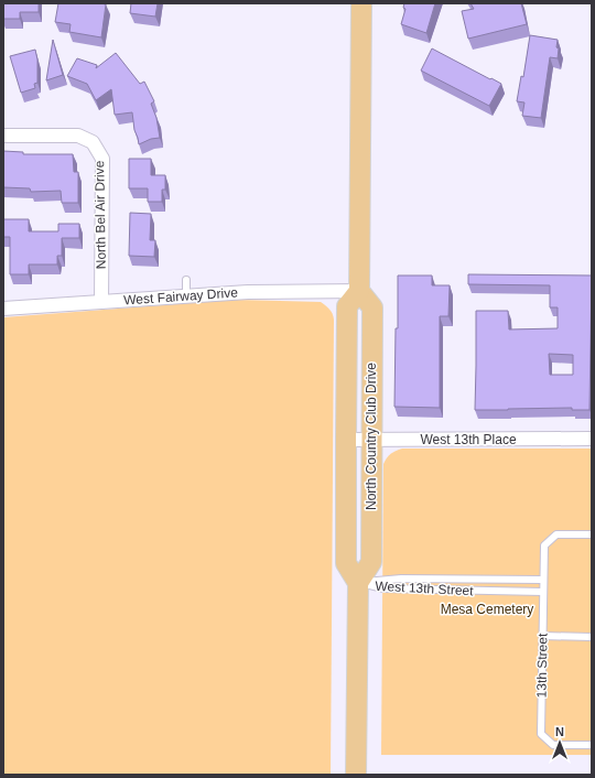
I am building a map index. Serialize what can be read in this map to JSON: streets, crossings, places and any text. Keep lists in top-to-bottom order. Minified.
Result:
{"streets":{"main road":["North Country Club Drive"],"street":["North Bel Air Drive","West Fairway Drive","West 13th Place"],"lane":["West 13th Street","13th Street"]},"crossings":[["North Bel Air Drive","West Fairway Drive"],["West Fairway Drive","North Country Club Drive"],["North Country Club Drive","West 13th Place"],["North Country Club Drive","West 13th Street"],["West 13th Street","13th Street"]],"parks":["Mesa Cemetery"],"north":"top"}
